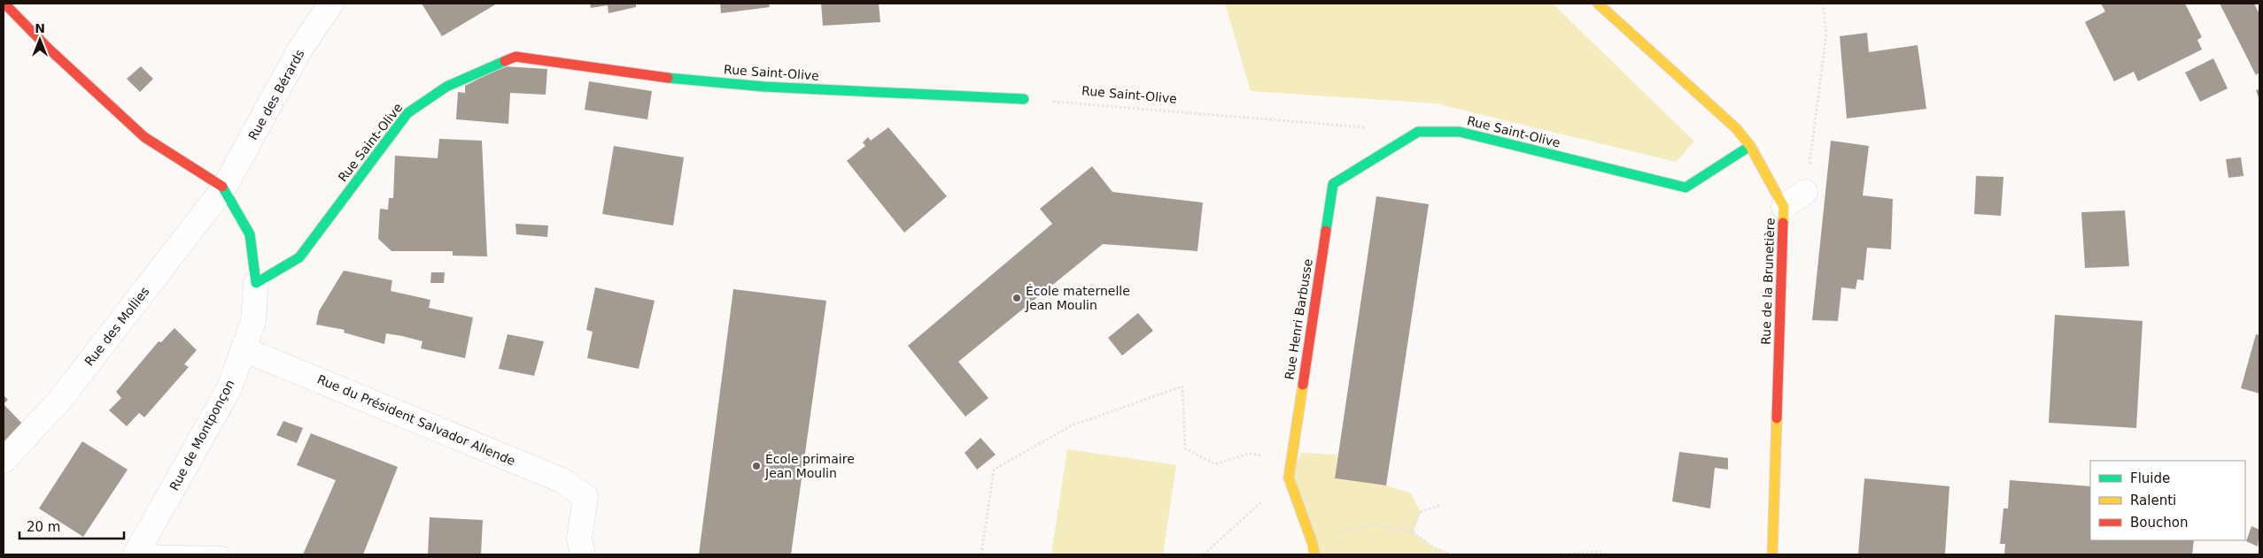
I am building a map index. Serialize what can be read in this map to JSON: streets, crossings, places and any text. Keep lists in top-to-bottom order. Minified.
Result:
{"streets":{"street":["Rue Saint-Olive","Rue des Bérards","Rue de la Brunetière","Rue Henri Barbusse","Rue des Mollies","Rue du Président Salvador Allende","Rue de Montponçon"]},"crossings":[["Rue Saint-Olive","Rue de la Brunetière"],["Rue Saint-Olive","Rue Henri Barbusse"],["Rue Saint-Olive","Rue de Montponçon"],["Rue des Bérards","Rue des Mollies"],["Rue du Président Salvador Allende","Rue de Montponçon"]],"places":["École maternelle Jean Moulin","École primaire Jean Moulin"],"legend":["Fluide","Ralenti","Bouchon"],"scale_bar":"20 m","north":"top"}
